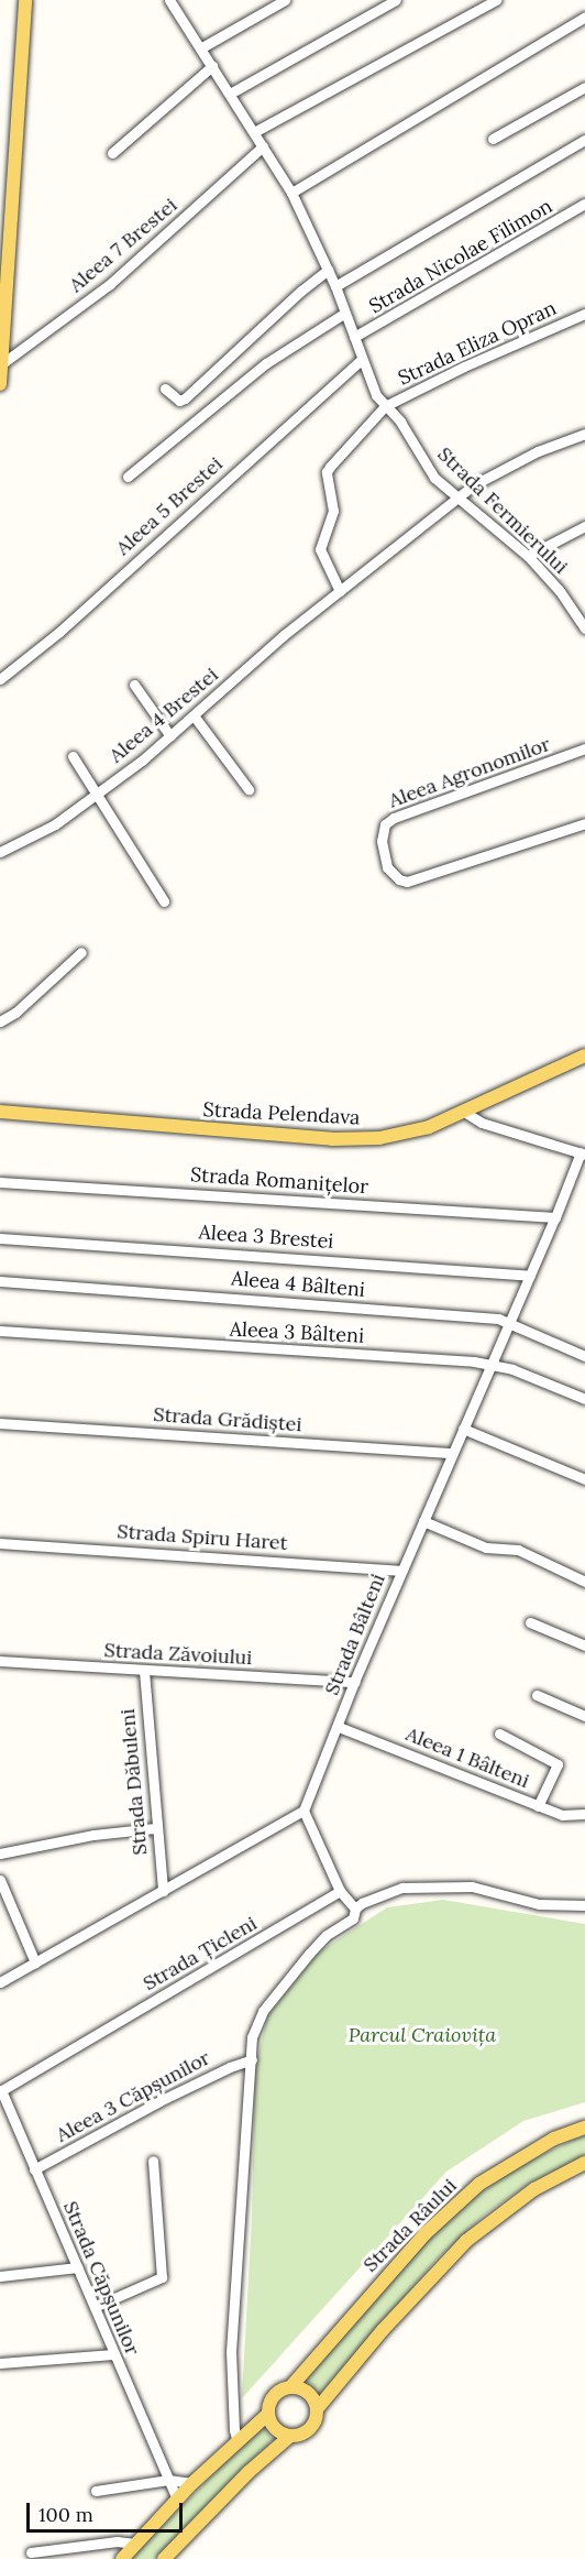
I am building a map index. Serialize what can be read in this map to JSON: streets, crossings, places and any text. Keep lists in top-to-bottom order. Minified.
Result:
{"streets":{"main road":["Strada Pelendava","Strada Râului"],"street":["Aleea 7 Brestei","Strada Nicolae Filimon","Strada Eliza Opran","Aleea 5 Brestei","Strada Fermierului","Aleea 4 Brestei","Aleea Agronomilor","Strada Romanițelor","Aleea 3 Brestei","Aleea 4 Bâlteni","Aleea 3 Bâlteni","Strada Grădiștei","Strada Spiru Haret","Strada Bâlteni","Strada Zăvoiului","Aleea 1 Bâlteni","Strada Dăbuleni","Strada Țicleni","Aleea 3 Căpșunilor","Strada Căpșunilor"]},"crossings":[["Aleea 7 Brestei","Strada Fermierului"],["Strada Nicolae Filimon","Strada Fermierului"],["Strada Eliza Opran","Strada Fermierului"],["Aleea 5 Brestei","Strada Fermierului"],["Strada Fermierului","Aleea 4 Brestei"],["Strada Pelendava","Strada Bâlteni"],["Strada Romanițelor","Strada Bâlteni"],["Aleea 3 Brestei","Strada Bâlteni"],["Aleea 4 Bâlteni","Strada Bâlteni"],["Aleea 3 Bâlteni","Strada Bâlteni"],["Strada Grădiștei","Strada Bâlteni"],["Strada Spiru Haret","Strada Bâlteni"],["Strada Bâlteni","Strada Zăvoiului"],["Strada Bâlteni","Aleea 1 Bâlteni"],["Strada Zăvoiului","Strada Dăbuleni"],["Strada Țicleni","Strada Căpșunilor"],["Aleea 3 Căpșunilor","Strada Căpșunilor"],["Strada Râului","Strada Căpșunilor"]],"parks":["Parcul Craiovița"],"scale_bar":"100 m"}
